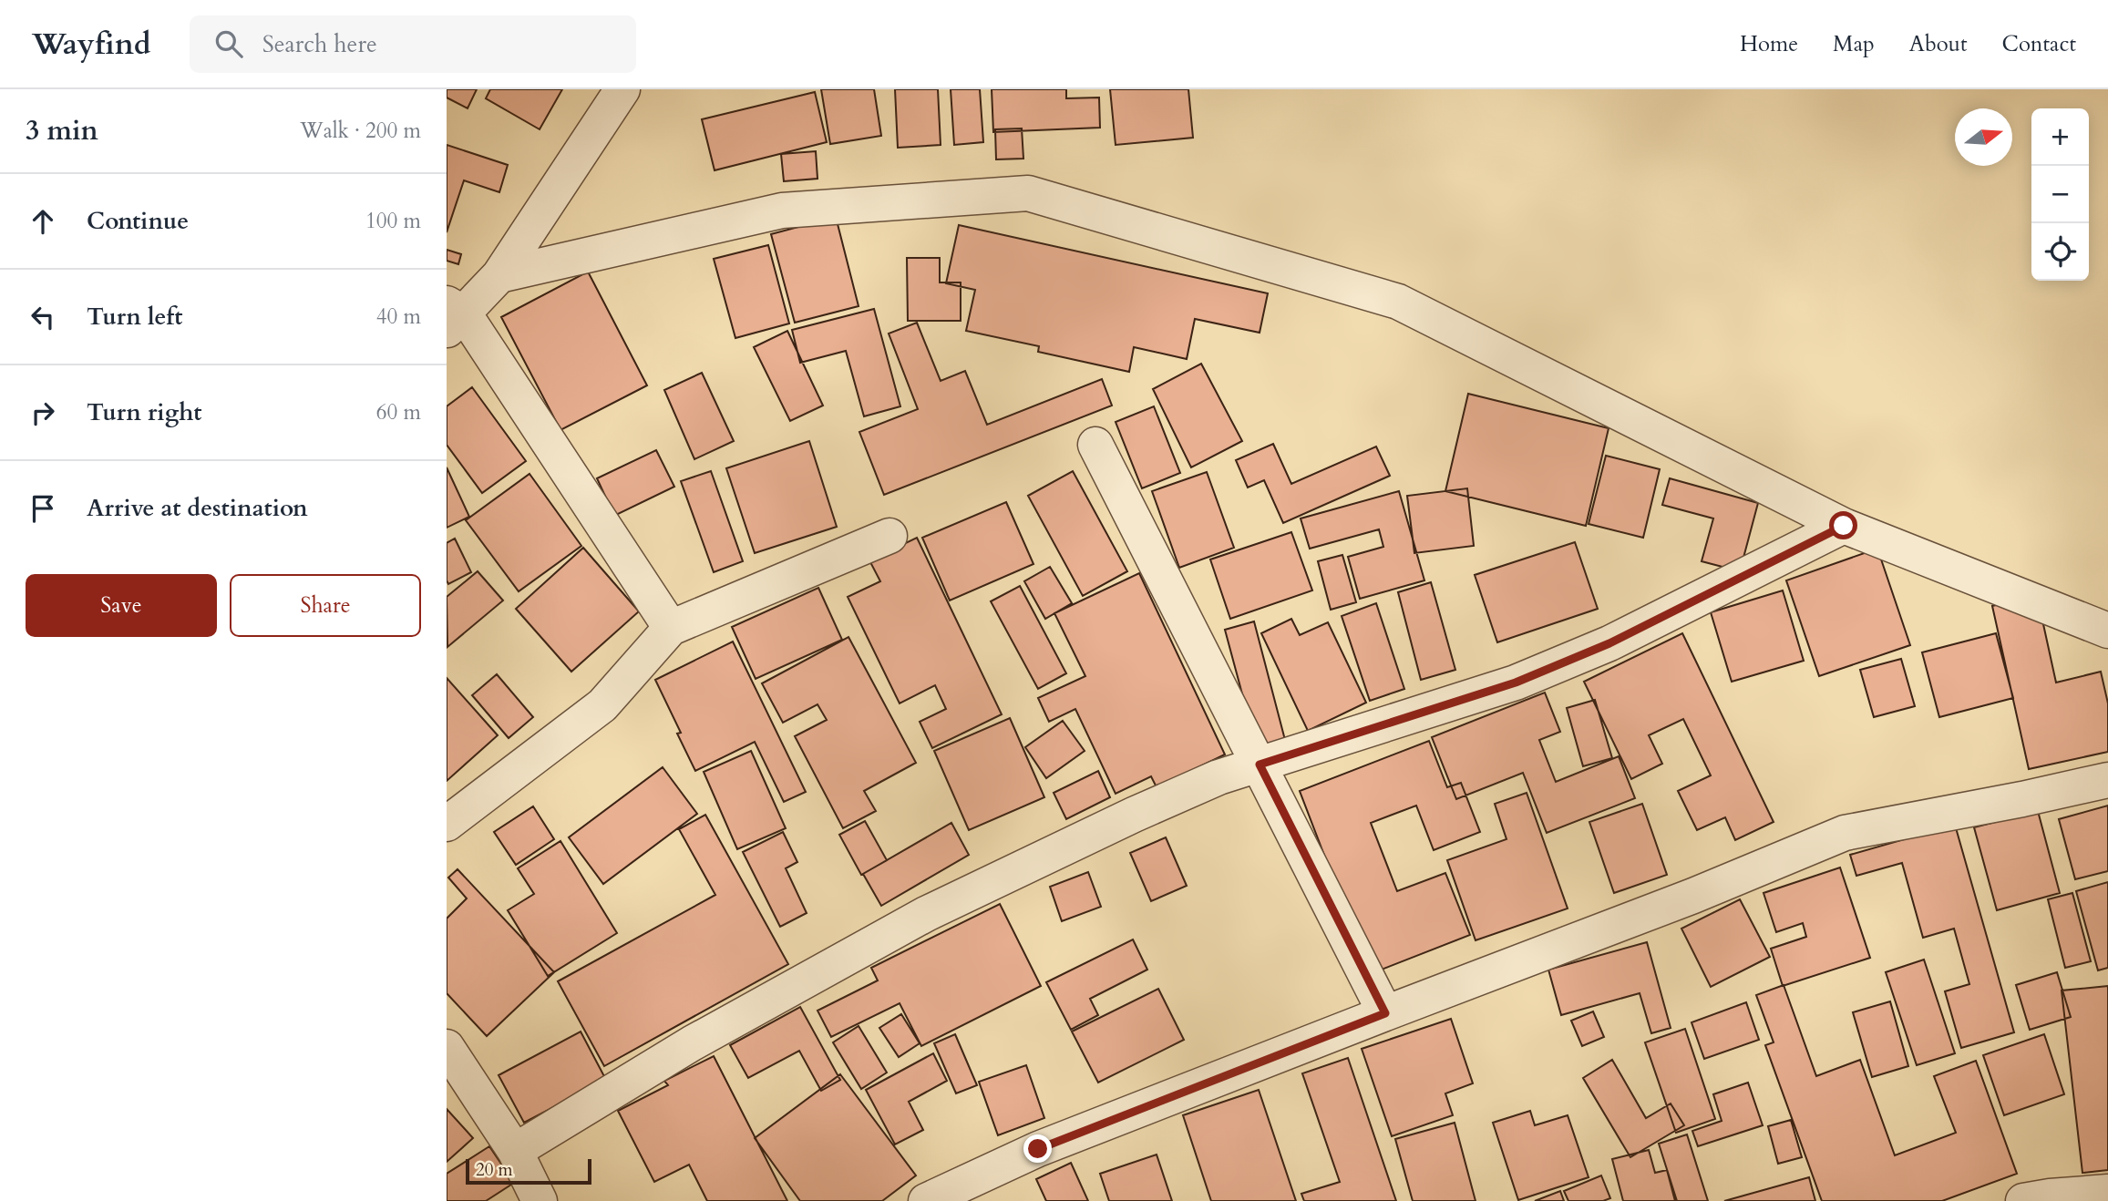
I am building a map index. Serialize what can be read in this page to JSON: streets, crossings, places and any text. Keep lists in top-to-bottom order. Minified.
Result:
{"scale_bar":"20 m","north":"right","page":{"header":"Wayfind","search":"Search here","nav":["Home","Map","About","Contact"],"heading":["3 min","Walk · 200 m"],"map_buttons":["+","−"],"list":[["Continue","100 m"],["Turn left","40 m"],["Turn right","60 m"],"Arrive at destination"],"buttons":["Save","Share"],"scale":"20 m"}}
